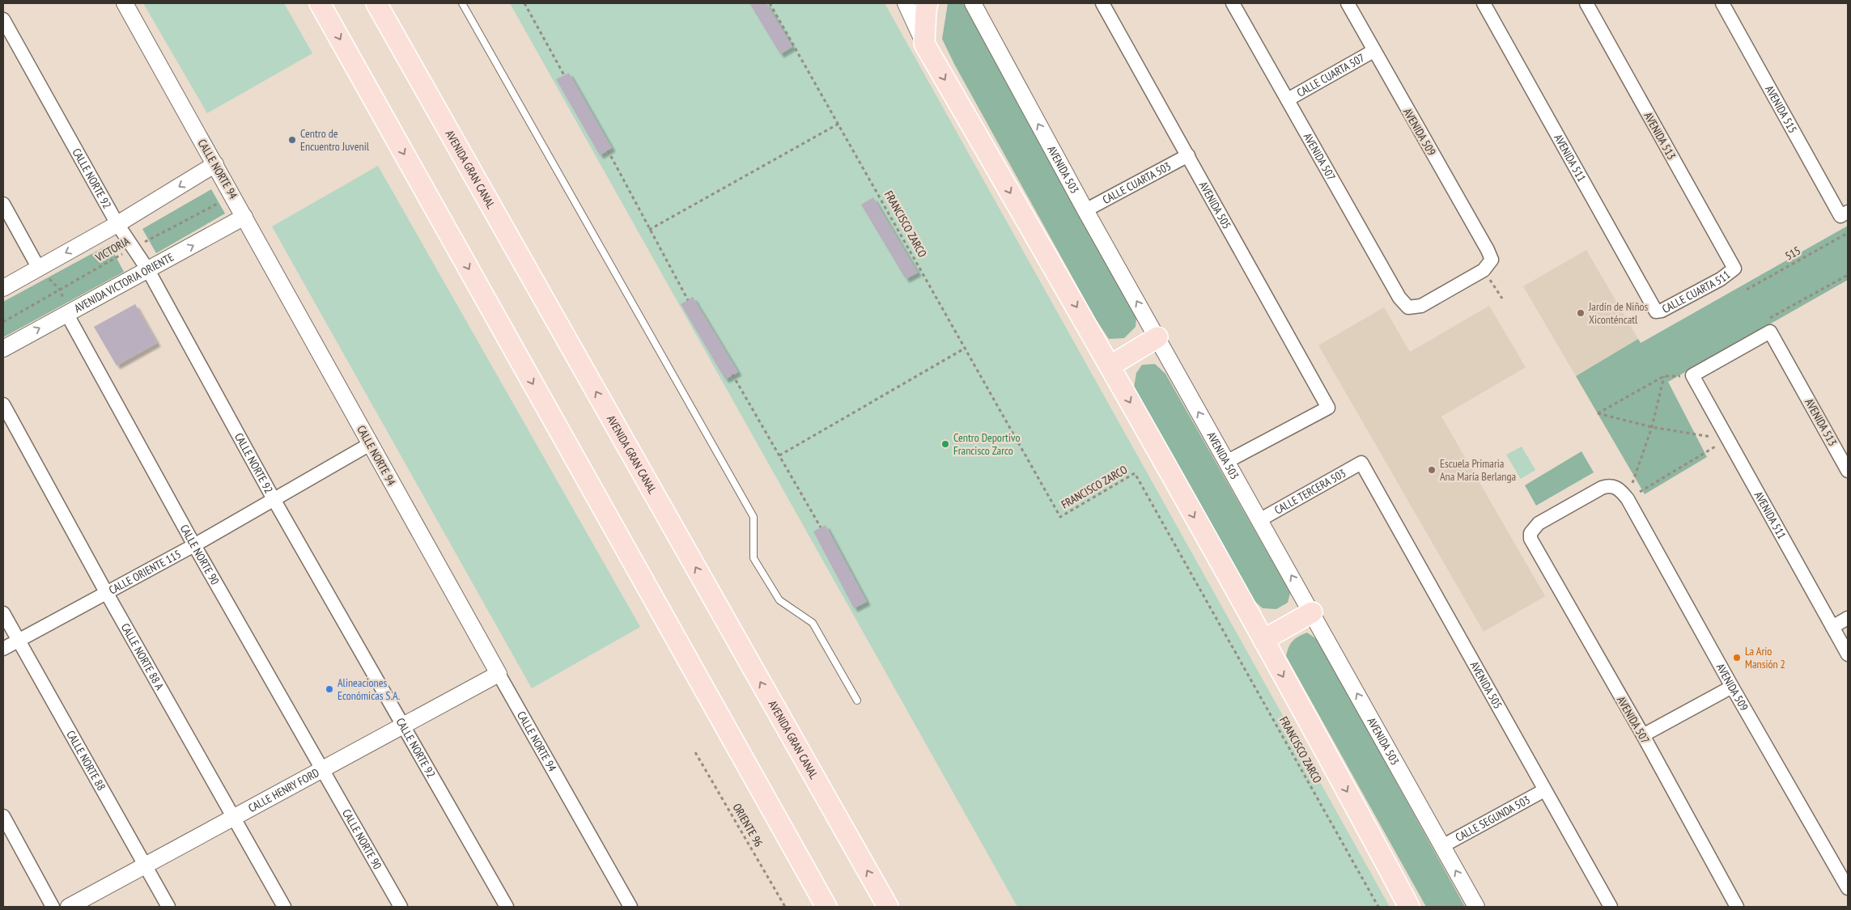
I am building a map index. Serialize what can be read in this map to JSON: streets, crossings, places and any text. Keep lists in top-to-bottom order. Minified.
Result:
{"streets":{"main road":["AVENIDA GRAN CANAL"],"street":["CALLE CUARTA 507","AVENIDA 515","AVENIDA 509","AVENIDA 513","AVENIDA 507","AVENIDA 511","CALLE NORTE 94","AVENIDA 503","CALLE NORTE 92","CALLE CUARTA 503","AVENIDA 505","AVENIDA VICTORIA ORIENTE","CALLE CUARTA 511","CALLE TERCERA 503","CALLE NORTE 90","CALLE ORIENTE 115","CALLE NORTE 88 A","CALLE NORTE 88","CALLE HENRY FORD","CALLE SEGUNDA 503"],"path":["FRANCISCO ZARCO","VICTORIA","515","ORIENTE 96"]},"crossings":[["CALLE CUARTA 507","AVENIDA 509"],["CALLE CUARTA 507","AVENIDA 507"],["AVENIDA 509","AVENIDA 507"],["AVENIDA 513","AVENIDA 511"],["AVENIDA 513","CALLE CUARTA 511"],["AVENIDA 511","CALLE CUARTA 511"],["CALLE NORTE 94","VICTORIA"],["CALLE NORTE 94","AVENIDA VICTORIA ORIENTE"],["CALLE NORTE 94","CALLE ORIENTE 115"],["CALLE NORTE 94","CALLE HENRY FORD"],["AVENIDA 503","CALLE CUARTA 503"],["AVENIDA 503","AVENIDA 505"],["AVENIDA 503","CALLE TERCERA 503"],["AVENIDA 503","CALLE SEGUNDA 503"],["CALLE NORTE 92","VICTORIA"],["CALLE NORTE 92","AVENIDA VICTORIA ORIENTE"],["CALLE NORTE 92","CALLE ORIENTE 115"],["CALLE NORTE 92","CALLE HENRY FORD"],["CALLE CUARTA 503","AVENIDA 505"],["AVENIDA 505","CALLE TERCERA 503"],["AVENIDA 505","CALLE SEGUNDA 503"],["AVENIDA VICTORIA ORIENTE","CALLE NORTE 90"],["CALLE NORTE 90","CALLE ORIENTE 115"],["CALLE NORTE 90","CALLE HENRY FORD"],["CALLE ORIENTE 115","CALLE NORTE 88 A"],["CALLE ORIENTE 115","CALLE NORTE 88"],["CALLE NORTE 88 A","CALLE HENRY FORD"],["CALLE NORTE 88","CALLE HENRY FORD"]],"one_way":["AVENIDA 503"],"places":["Centro de Encuentro Juvenil","Jardín de Niños Xiconténcatl","Centro Deportivo Francisco Zarco","Escuela Primaria Ana María Berlanga","La Ario Mansión 2","Alineaciones Económicas S.A."]}
